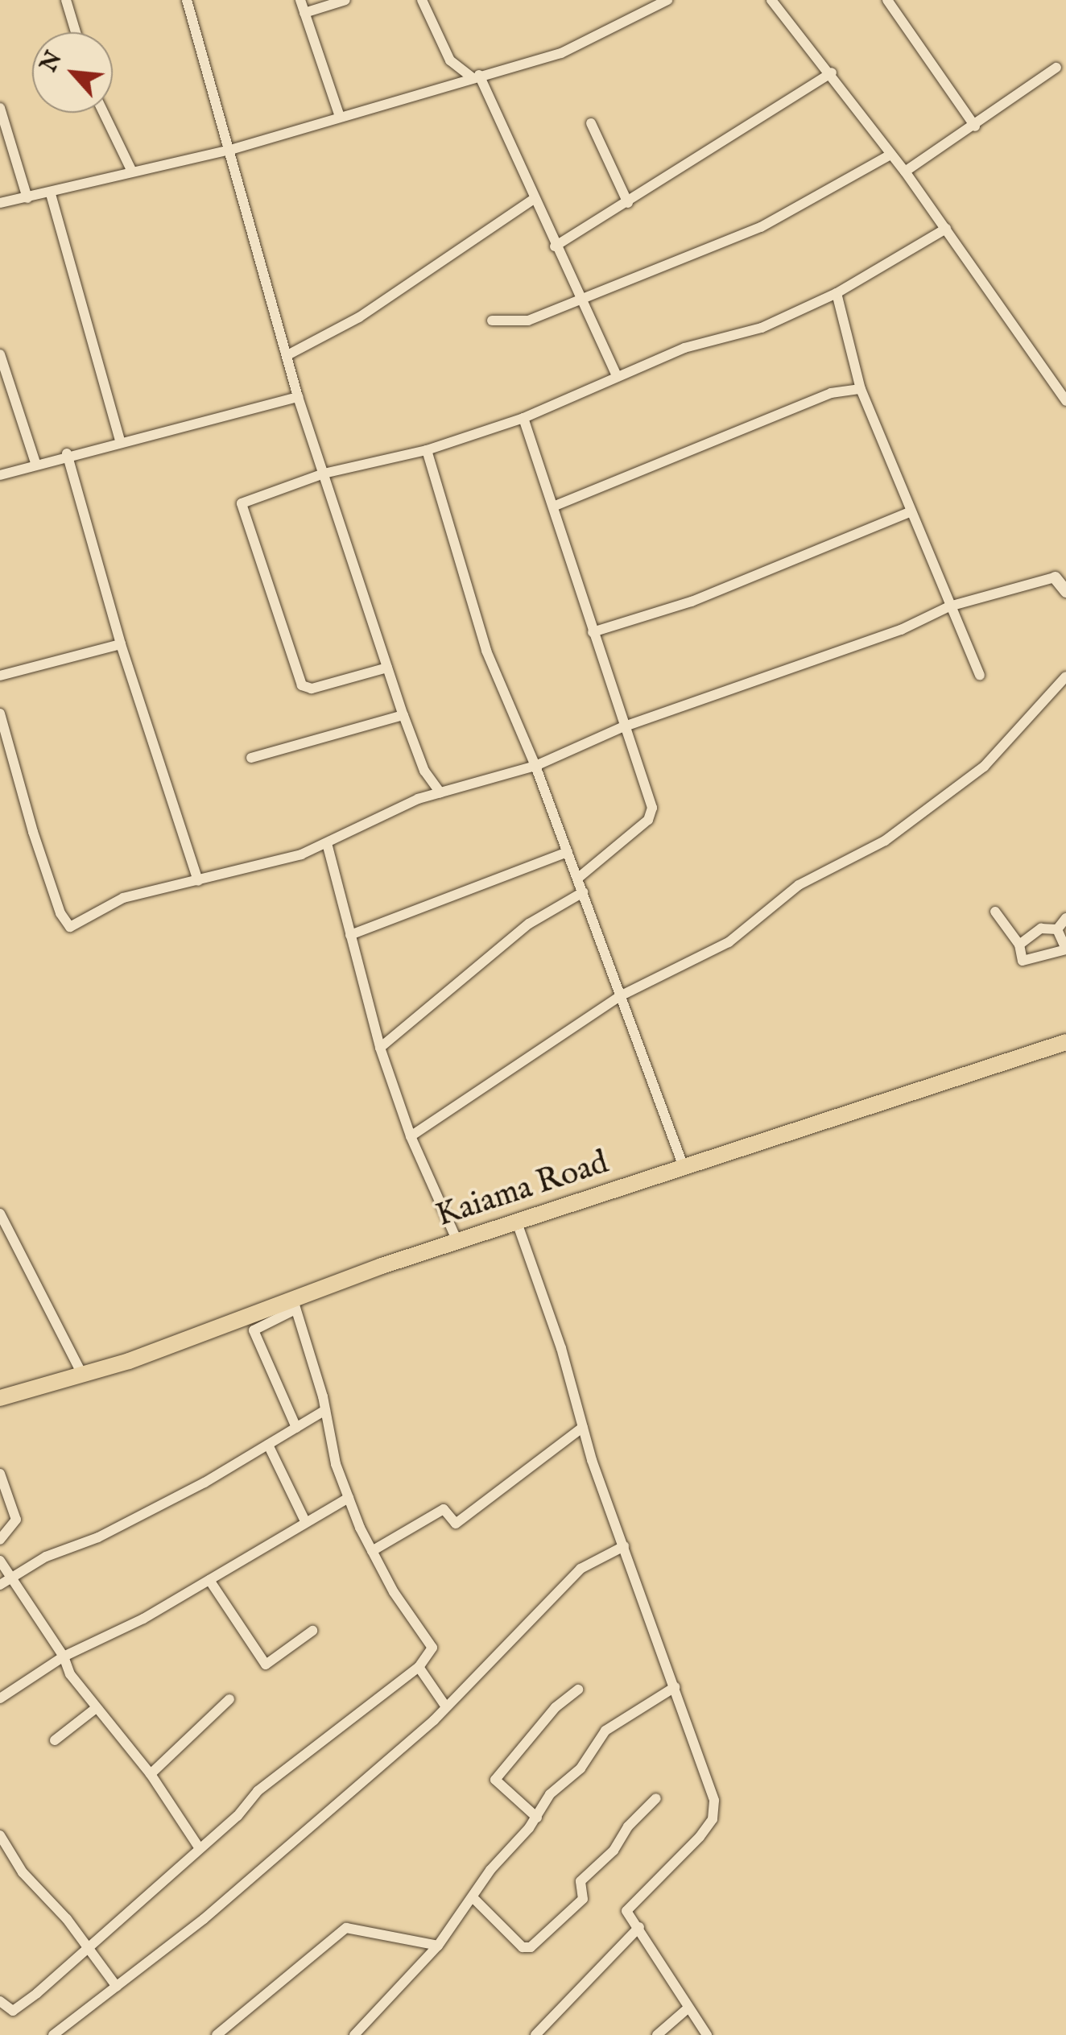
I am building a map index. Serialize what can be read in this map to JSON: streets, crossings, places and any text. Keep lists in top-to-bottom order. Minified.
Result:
{"streets":{"highway":["Kaiama Road"]},"north":"top left"}
